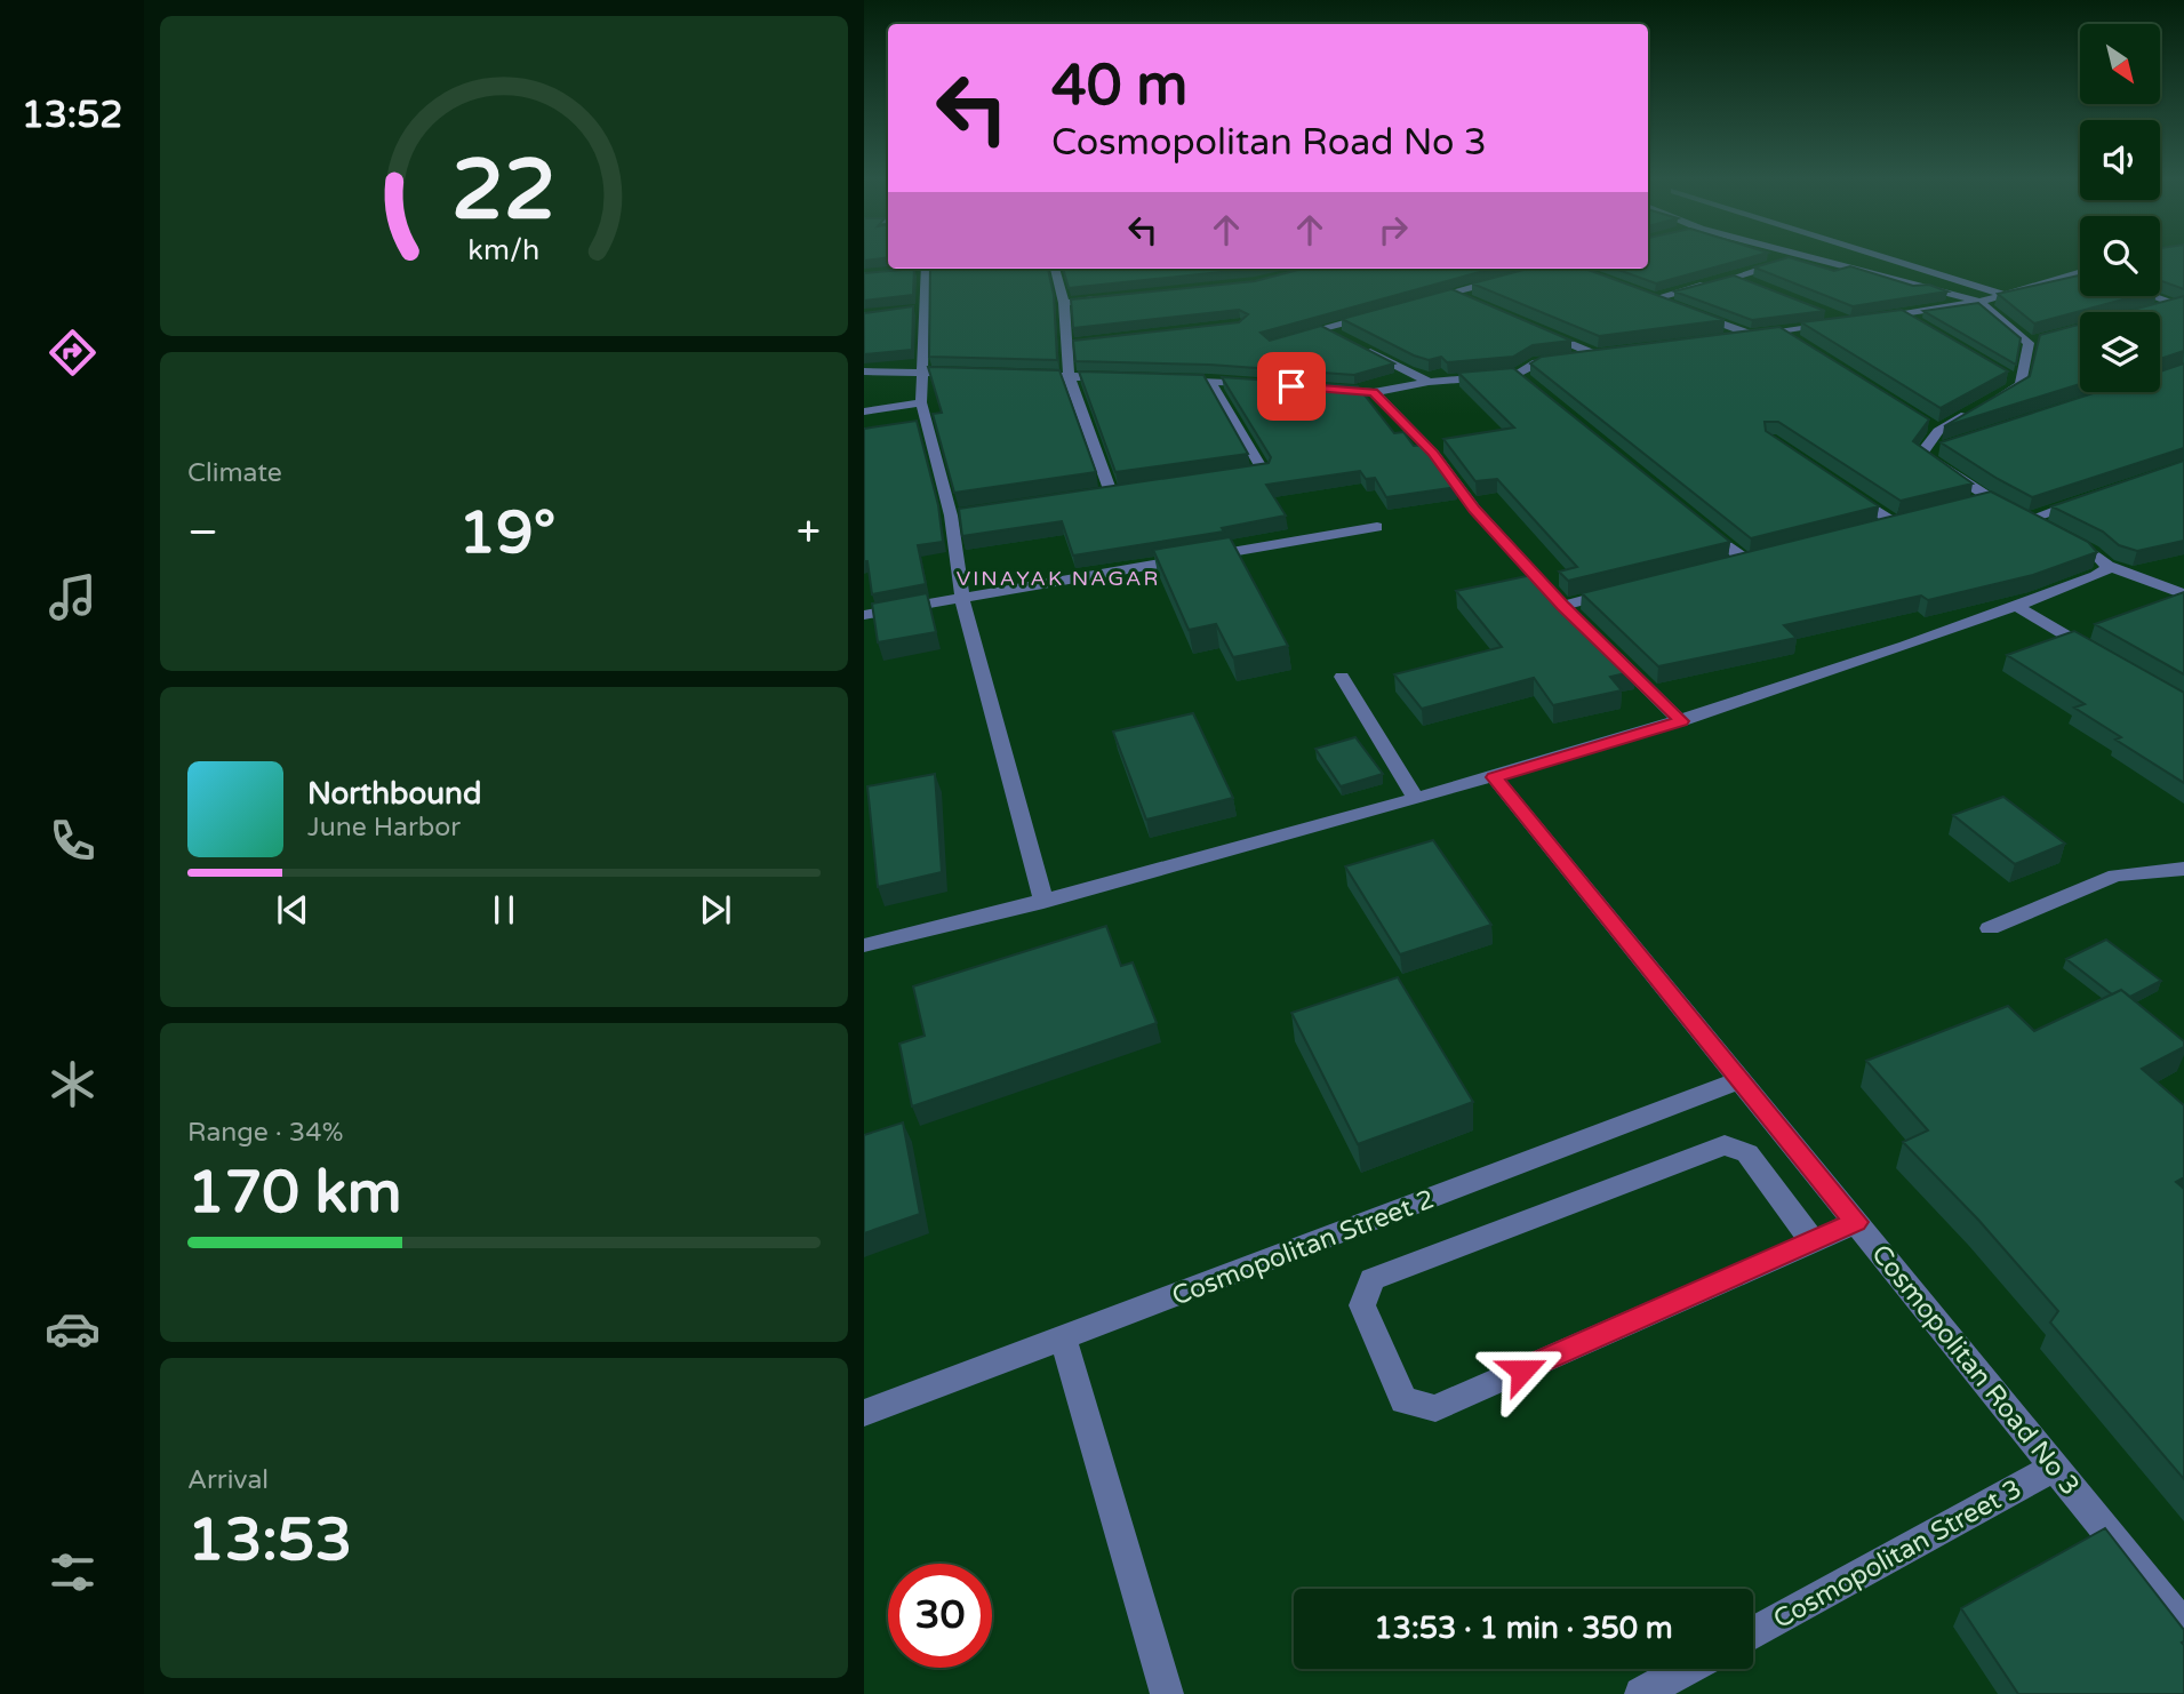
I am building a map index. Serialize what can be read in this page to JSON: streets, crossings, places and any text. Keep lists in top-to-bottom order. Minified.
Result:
{"streets":{"street":["Cosmopolitan Street 2","Cosmopolitan Road No 3","Cosmopolitan Street 3"]},"crossings":[["Cosmopolitan Street 2","Cosmopolitan Road No 3"],["Cosmopolitan Road No 3","Cosmopolitan Street 3"]],"districts":["VINAYAK NAGAR"],"north":"bottom right","page":{"tabs":"13:52","turn":["40 m","Cosmopolitan Road No 3"],"tile":["Climate",["Range · 34%","170 km"],["Arrival","13:53"]],"heat":["−","19°","+"],"song":["Northbound","June Harbor"],"limit":"30","trip":"13:53 · 1 min · 350 m","gauge":["22","km/h"]}}
